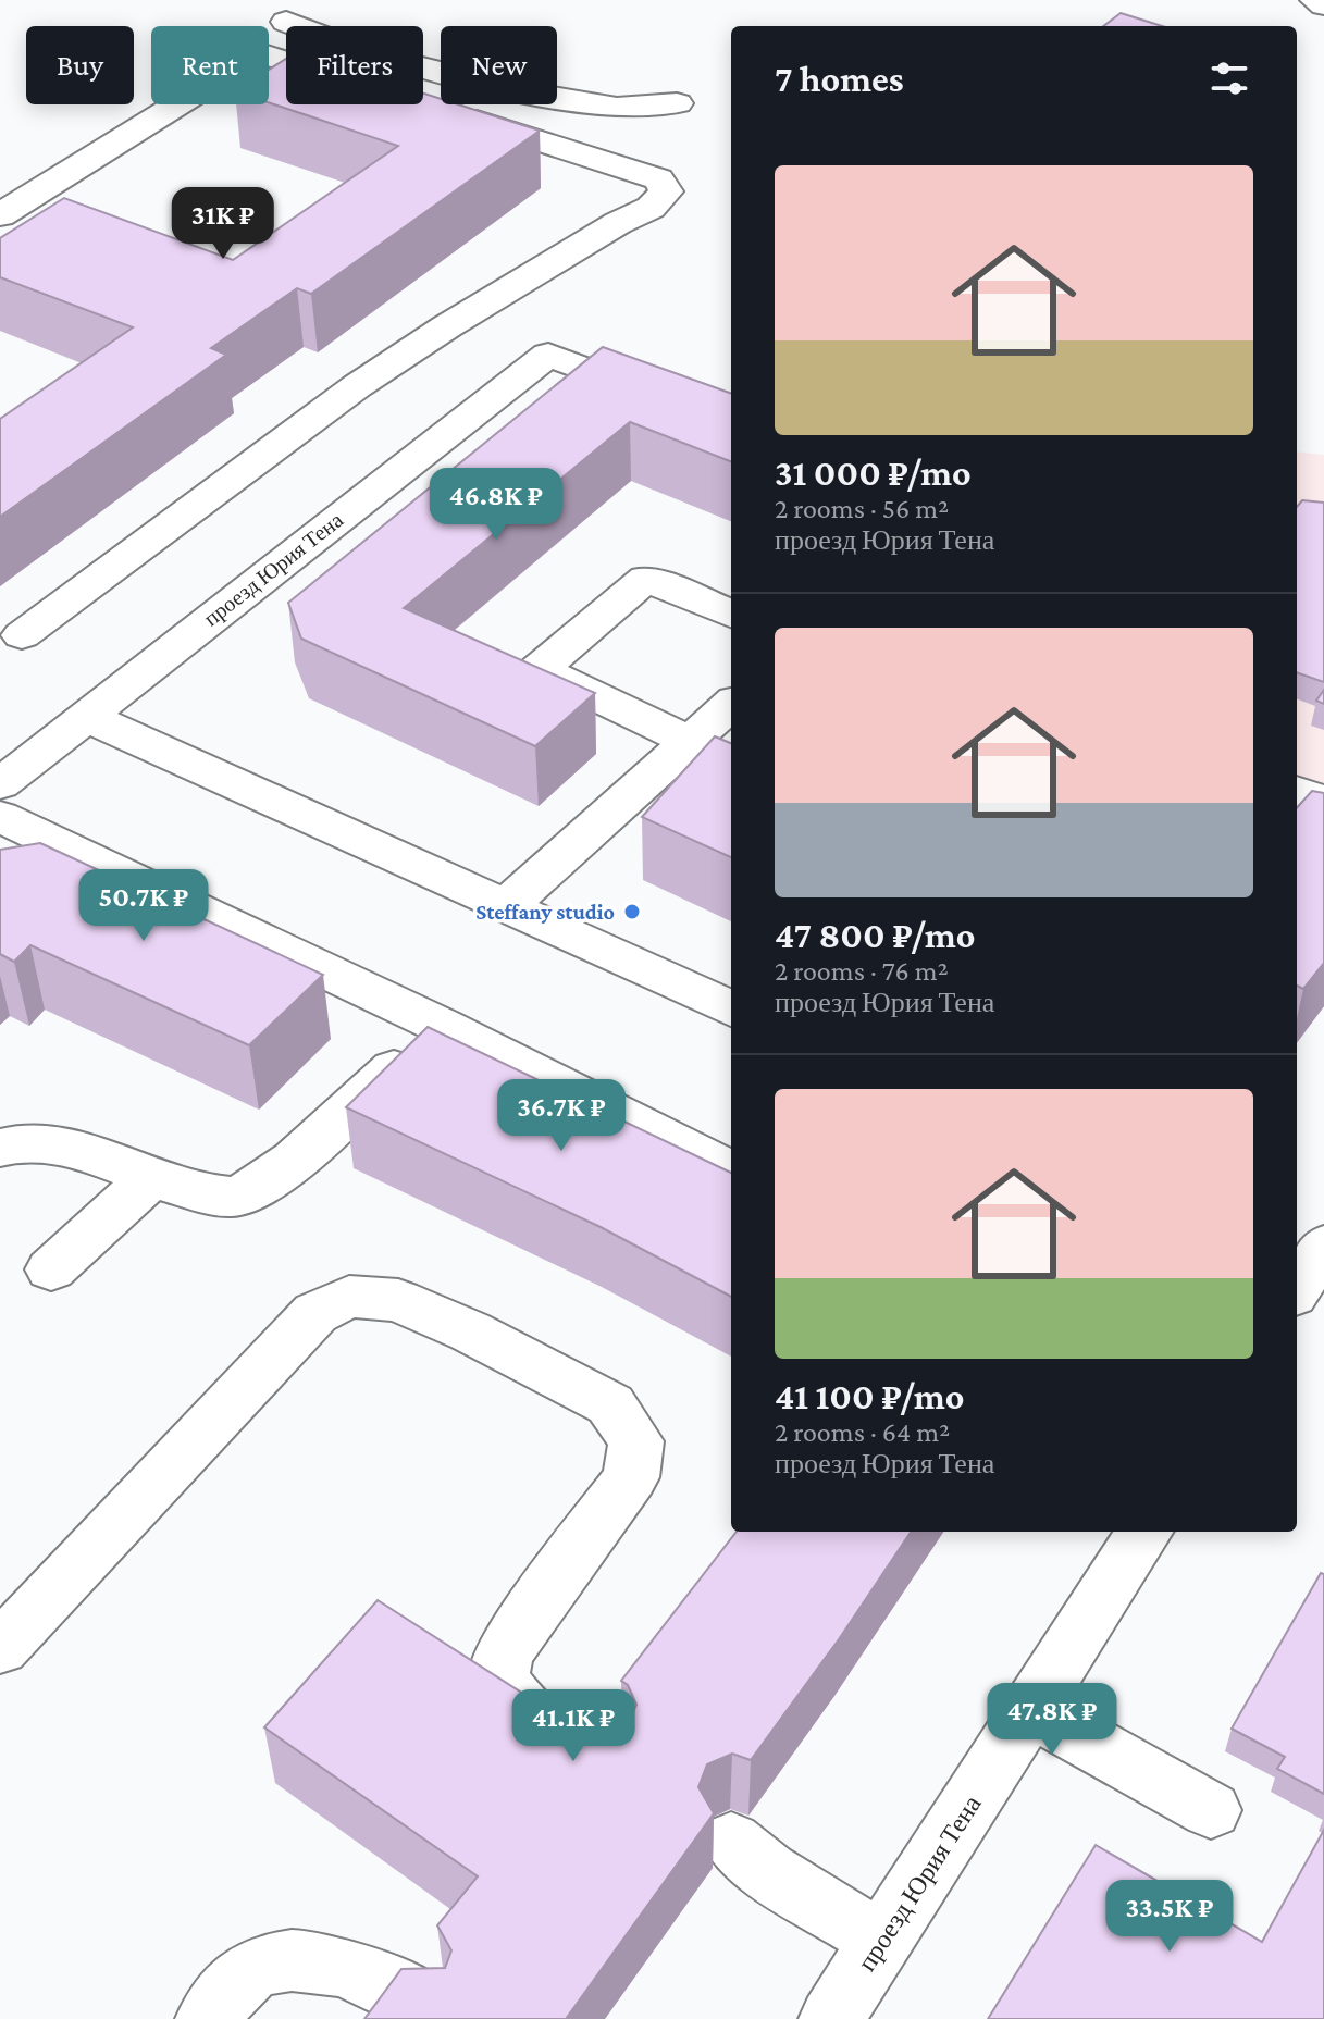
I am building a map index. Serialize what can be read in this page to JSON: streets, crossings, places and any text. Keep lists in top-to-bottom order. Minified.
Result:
{"streets":{"street":["проезд Юрия Тена"]},"places":["Steffany studio"],"page":{"chip":["Buy","Rent","Filters","New"],"heading":"7 homes","list":[{"name":"31 000 ₽/mo","note":"2 rooms · 56 m² · проезд Юрия Тена"},{"name":"47 800 ₽/mo","note":"2 rooms · 76 m² · проезд Юрия Тена"},{"name":"41 100 ₽/mo","note":"2 rooms · 64 m² · проезд Юрия Тена"}],"price":["31K ₽","46.8K ₽","50.7K ₽","36.7K ₽","47.8K ₽","41.1K ₽","33.5K ₽"]}}
